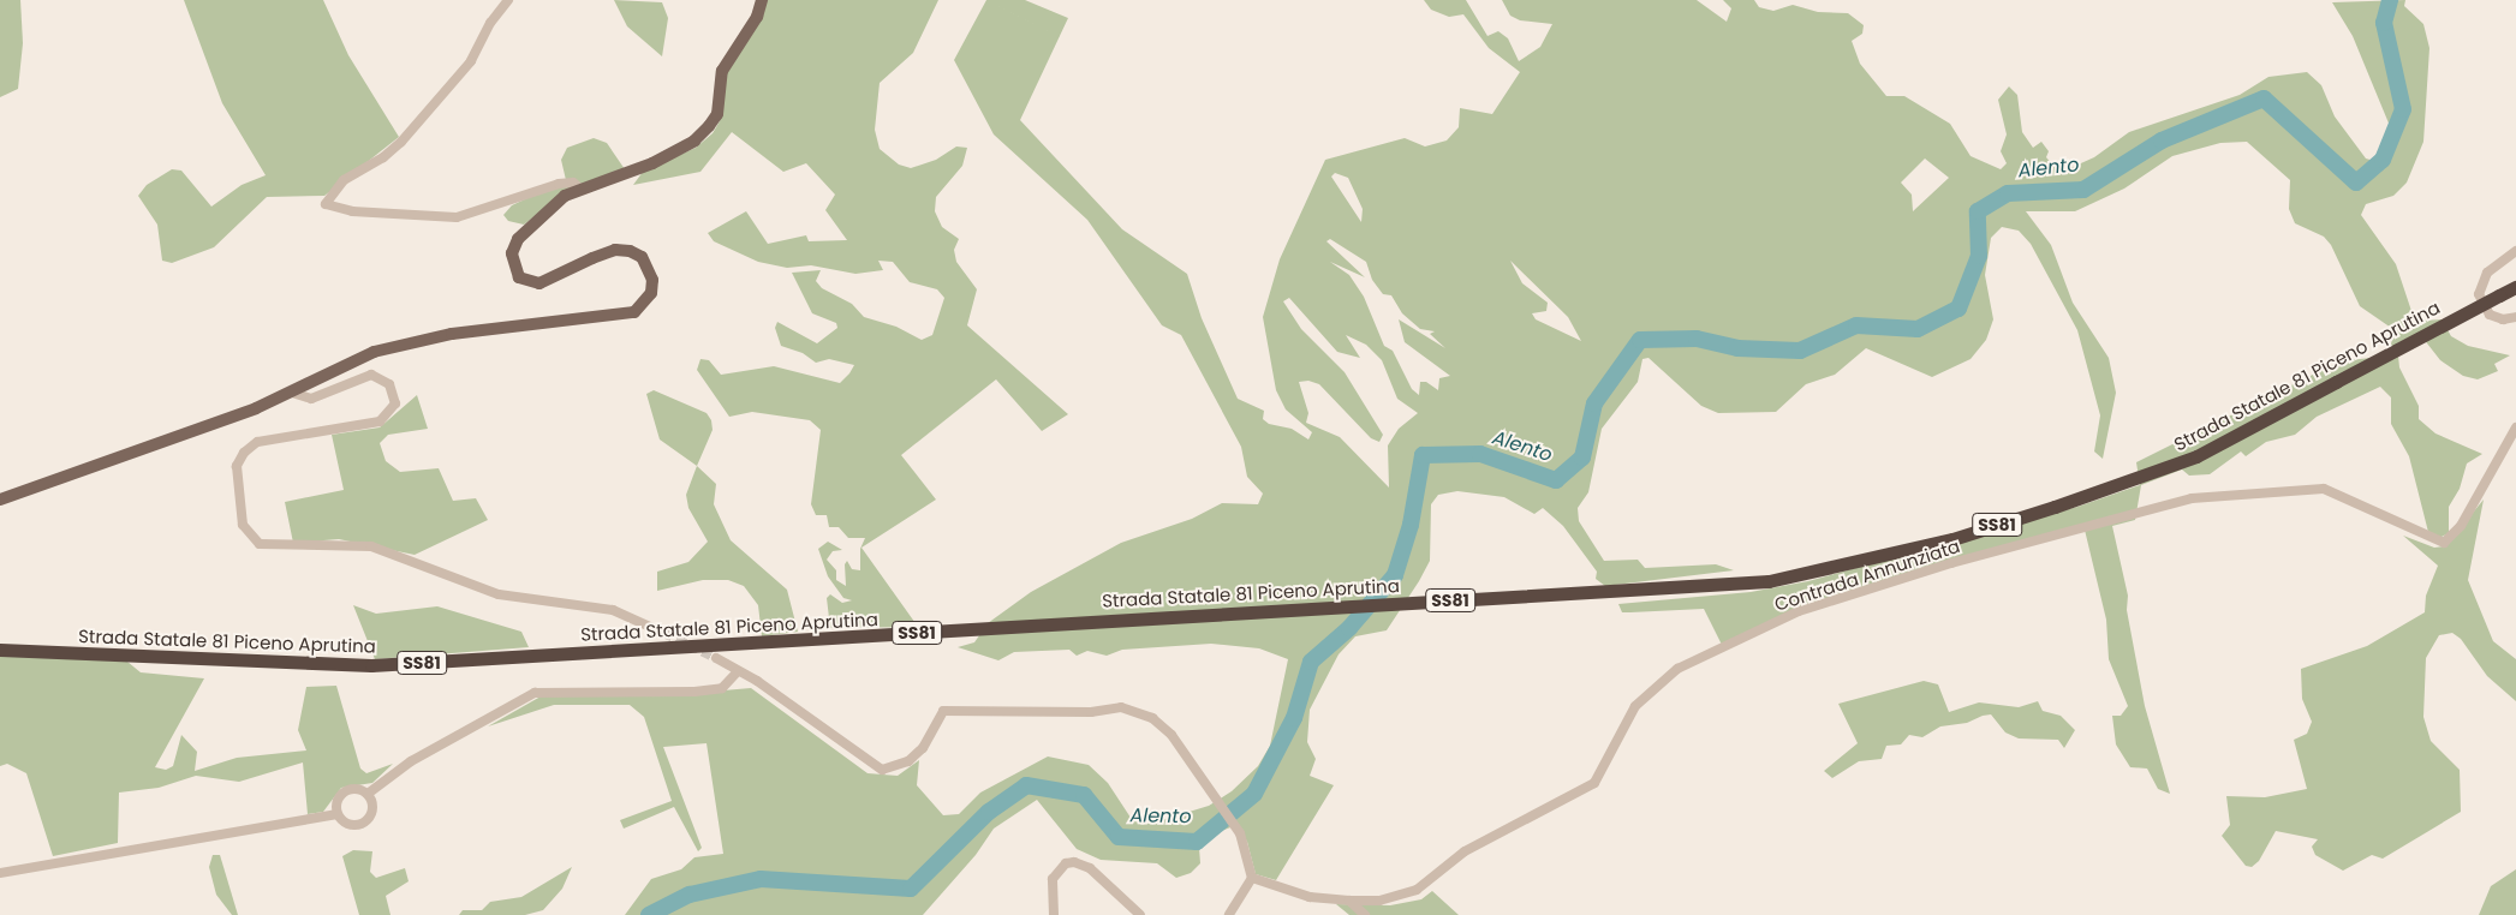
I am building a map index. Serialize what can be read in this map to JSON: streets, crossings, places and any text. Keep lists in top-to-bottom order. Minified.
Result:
{"streets":{"highway":["Strada Statale 81 Piceno Aprutina","SS81"],"street":["Contrada Annunziata"]},"water":["Alento"]}
